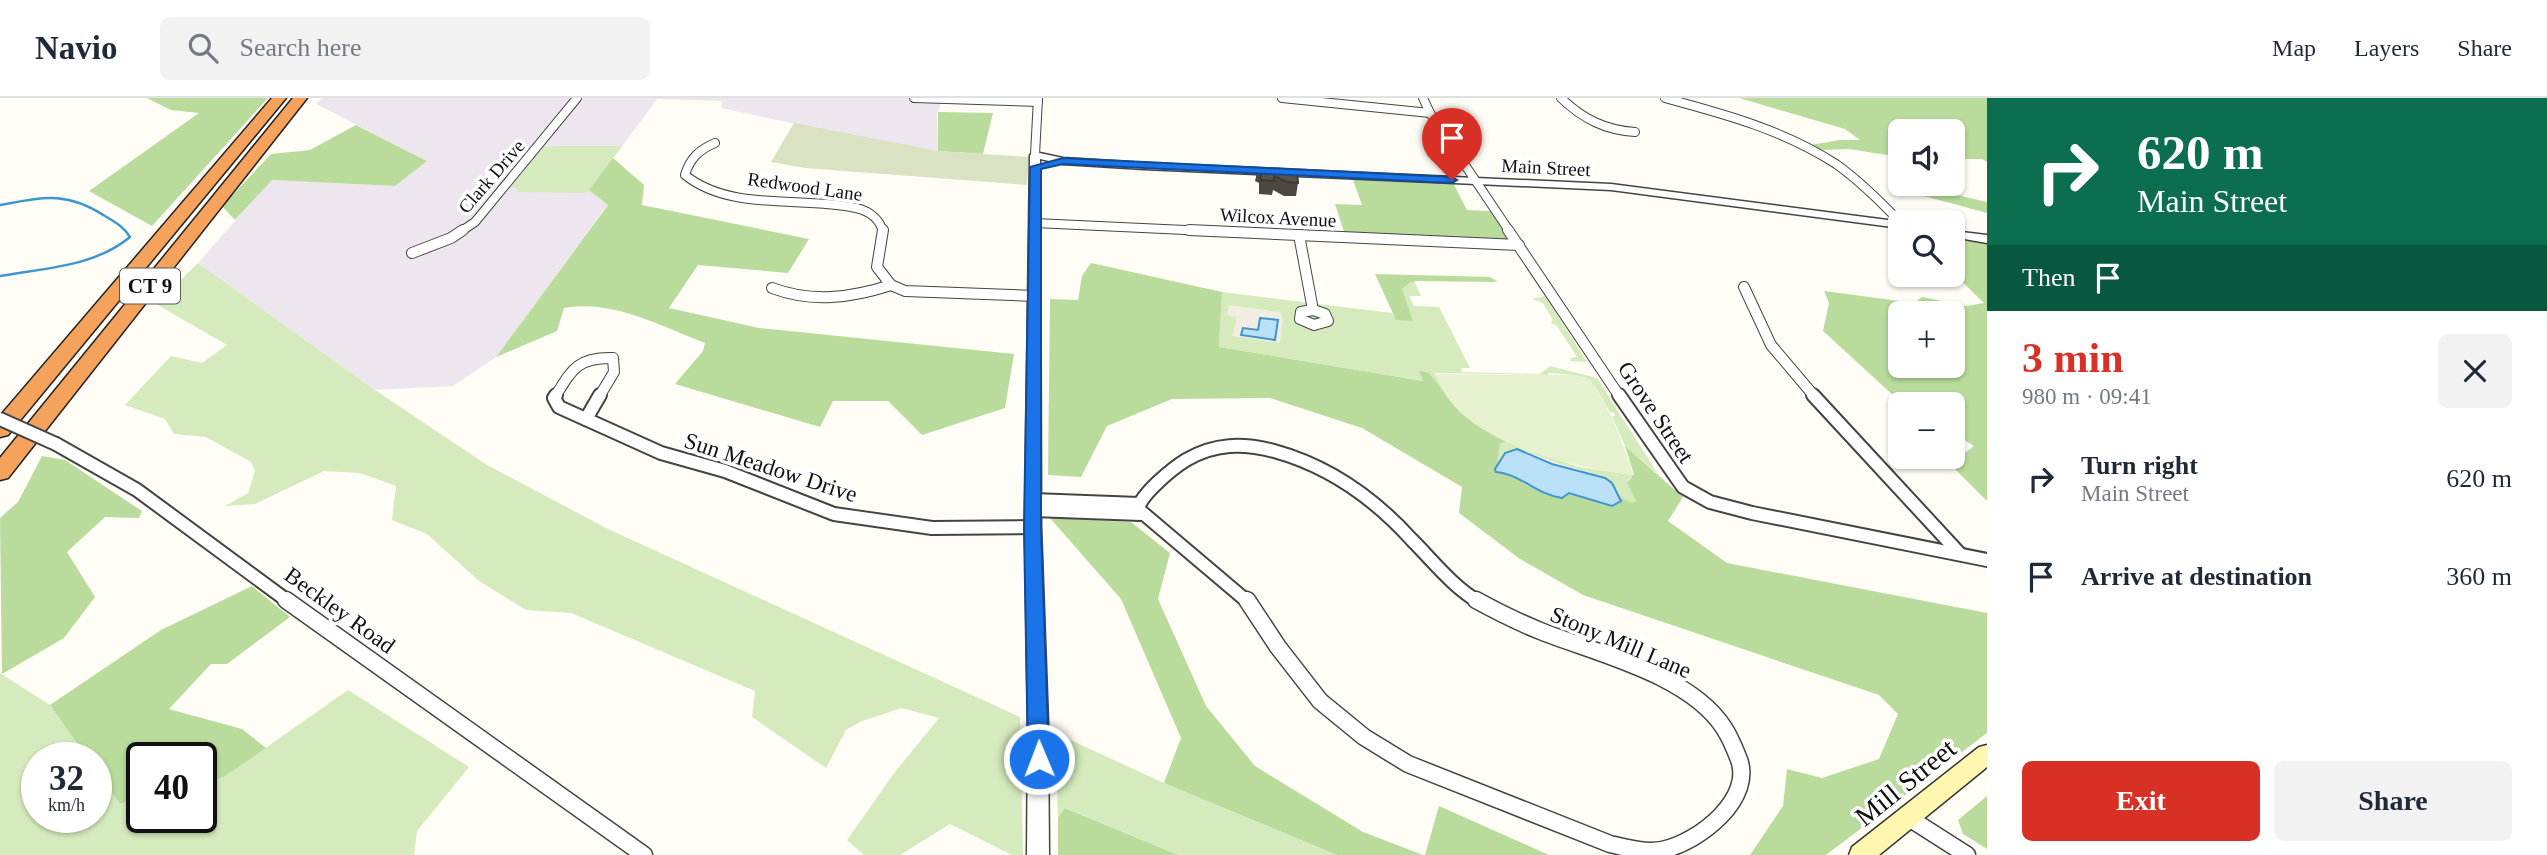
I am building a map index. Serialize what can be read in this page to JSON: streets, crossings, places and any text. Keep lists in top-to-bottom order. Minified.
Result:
{"streets":{"highway":["CT 9"],"main road":["Mill Street"],"street":["Main Street","Clark Drive","Redwood Lane","Wilcox Avenue","Grove Street","Sun Meadow Drive","Beckley Road","Stony Mill Lane"]},"crossings":[["Main Street","Grove Street"],["Wilcox Avenue","Grove Street"]],"page":{"header":"Navio","search":"Search here","nav":["Map","Layers","Share"],"turn":["620 m","Main Street"],"map_buttons":["+","−"],"then":"Then","heading":["3 min","980 m · 09:41"],"list":[{"name":"Turn right","note":"Main Street","value":"620 m"},{"name":"Arrive at destination","value":"360 m"}],"speed":"32 km/h","limit":"40","buttons":["Exit","Share"]}}
